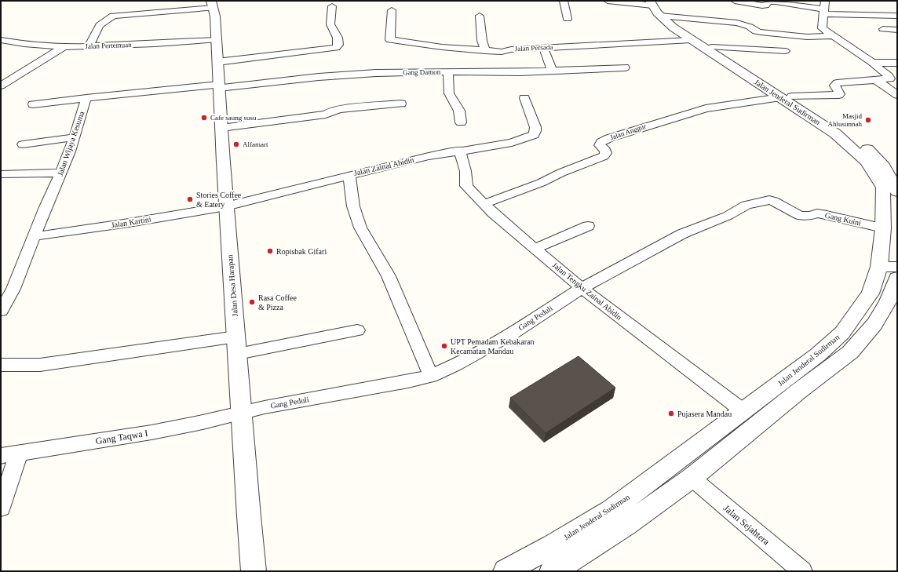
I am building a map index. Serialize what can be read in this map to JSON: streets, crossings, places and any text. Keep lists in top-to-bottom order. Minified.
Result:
{"streets":{"street":["Jalan Pertemuan","Jalan Persada","Gang Damon","Jalan Jenderal Sudirman","Jalan Anggur","Jalan Wijaya Kesuma","Jalan Zainal Abidin","Gang Kuini","Jalan Kartini","Jalan Desa Harapan","Jalan Tengku Zainal Abidin","Gang Peduli","Gang Taqwa I","Jalan Sejahtera"]},"crossings":[["Jalan Pertemuan","Jalan Desa Harapan"],["Jalan Persada","Jalan Jenderal Sudirman"],["Gang Damon","Jalan Desa Harapan"],["Jalan Jenderal Sudirman","Jalan Anggur"],["Jalan Jenderal Sudirman","Gang Kuini"],["Jalan Jenderal Sudirman","Jalan Tengku Zainal Abidin"],["Jalan Jenderal Sudirman","Jalan Sejahtera"],["Jalan Anggur","Jalan Tengku Zainal Abidin"],["Jalan Wijaya Kesuma","Jalan Kartini"],["Jalan Zainal Abidin","Jalan Kartini"],["Jalan Zainal Abidin","Jalan Desa Harapan"],["Jalan Zainal Abidin","Jalan Tengku Zainal Abidin"],["Gang Kuini","Gang Peduli"],["Jalan Kartini","Jalan Desa Harapan"],["Jalan Desa Harapan","Gang Peduli"],["Jalan Desa Harapan","Gang Taqwa I"],["Jalan Tengku Zainal Abidin","Gang Peduli"],["Gang Peduli","Gang Taqwa I"]],"places":["Cafe saung susu","Masjid Ahlusunnah","Alfamart","Stories Coffee & Eatery","Ropisbak Gifari","Rasa Coffee & Pizza","UPT Pemadam Kebakaran Kecamatan Mandau","Pujasera Mandau"]}
